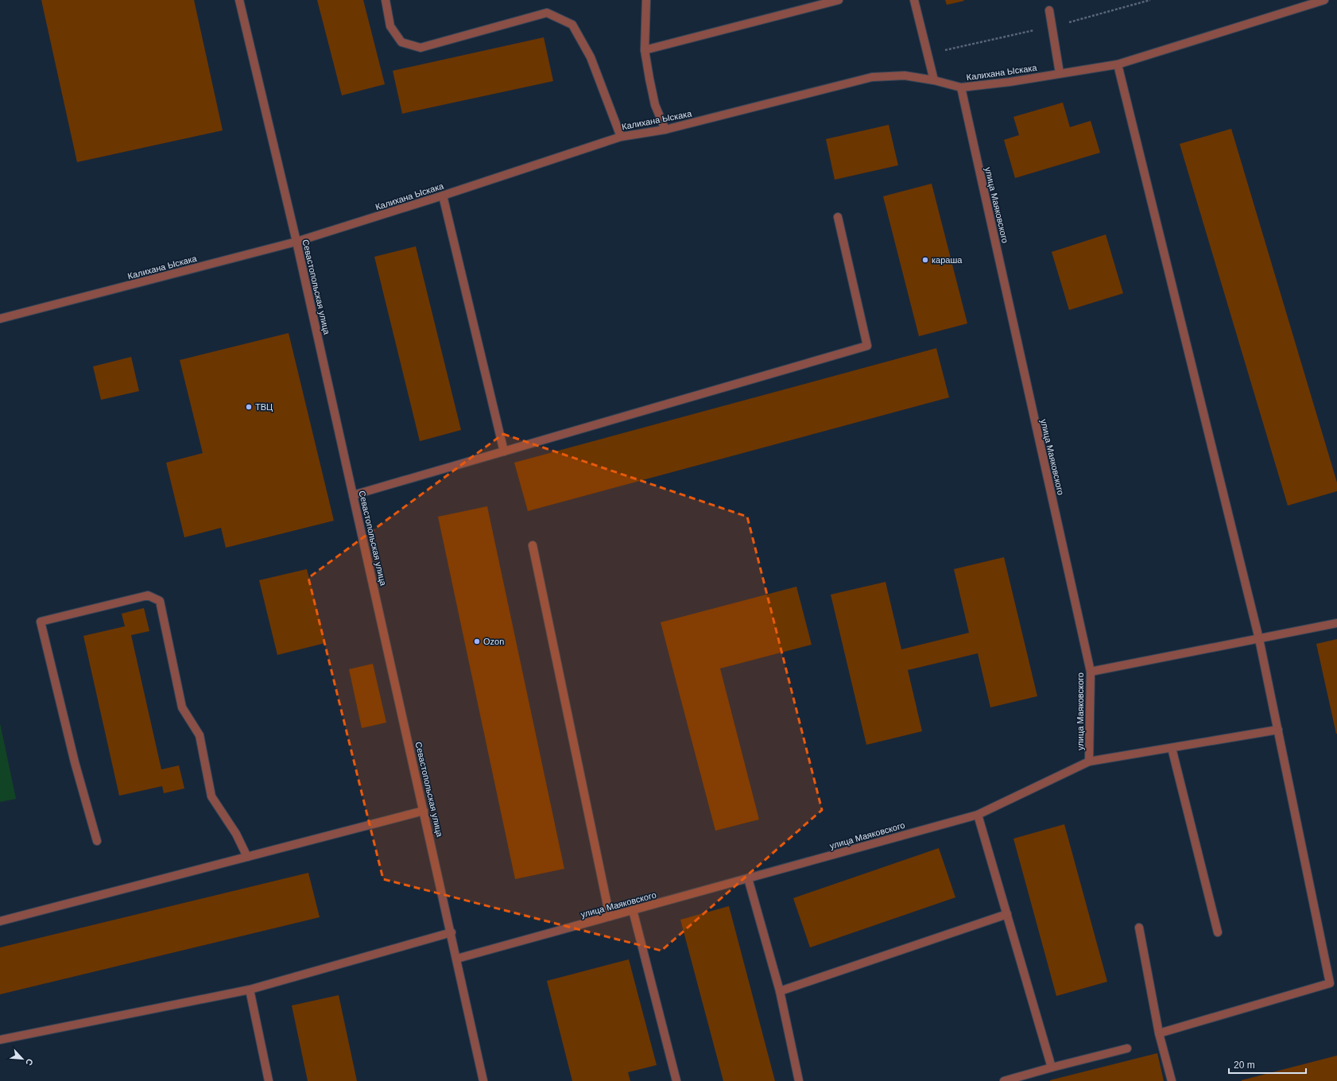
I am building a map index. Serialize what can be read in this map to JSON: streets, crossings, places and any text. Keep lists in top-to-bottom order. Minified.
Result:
{"streets":{"street":["Калихана Ыскака","улица Маяковского","Севастопольская улица"]},"crossings":[["Калихана Ыскака","улица Маяковского"],["Калихана Ыскака","Севастопольская улица"],["улица Маяковского","Севастопольская улица"]],"places":["караша","ТВЦ","Ozon"],"scale_bar":"20 m","north":"bottom right"}
